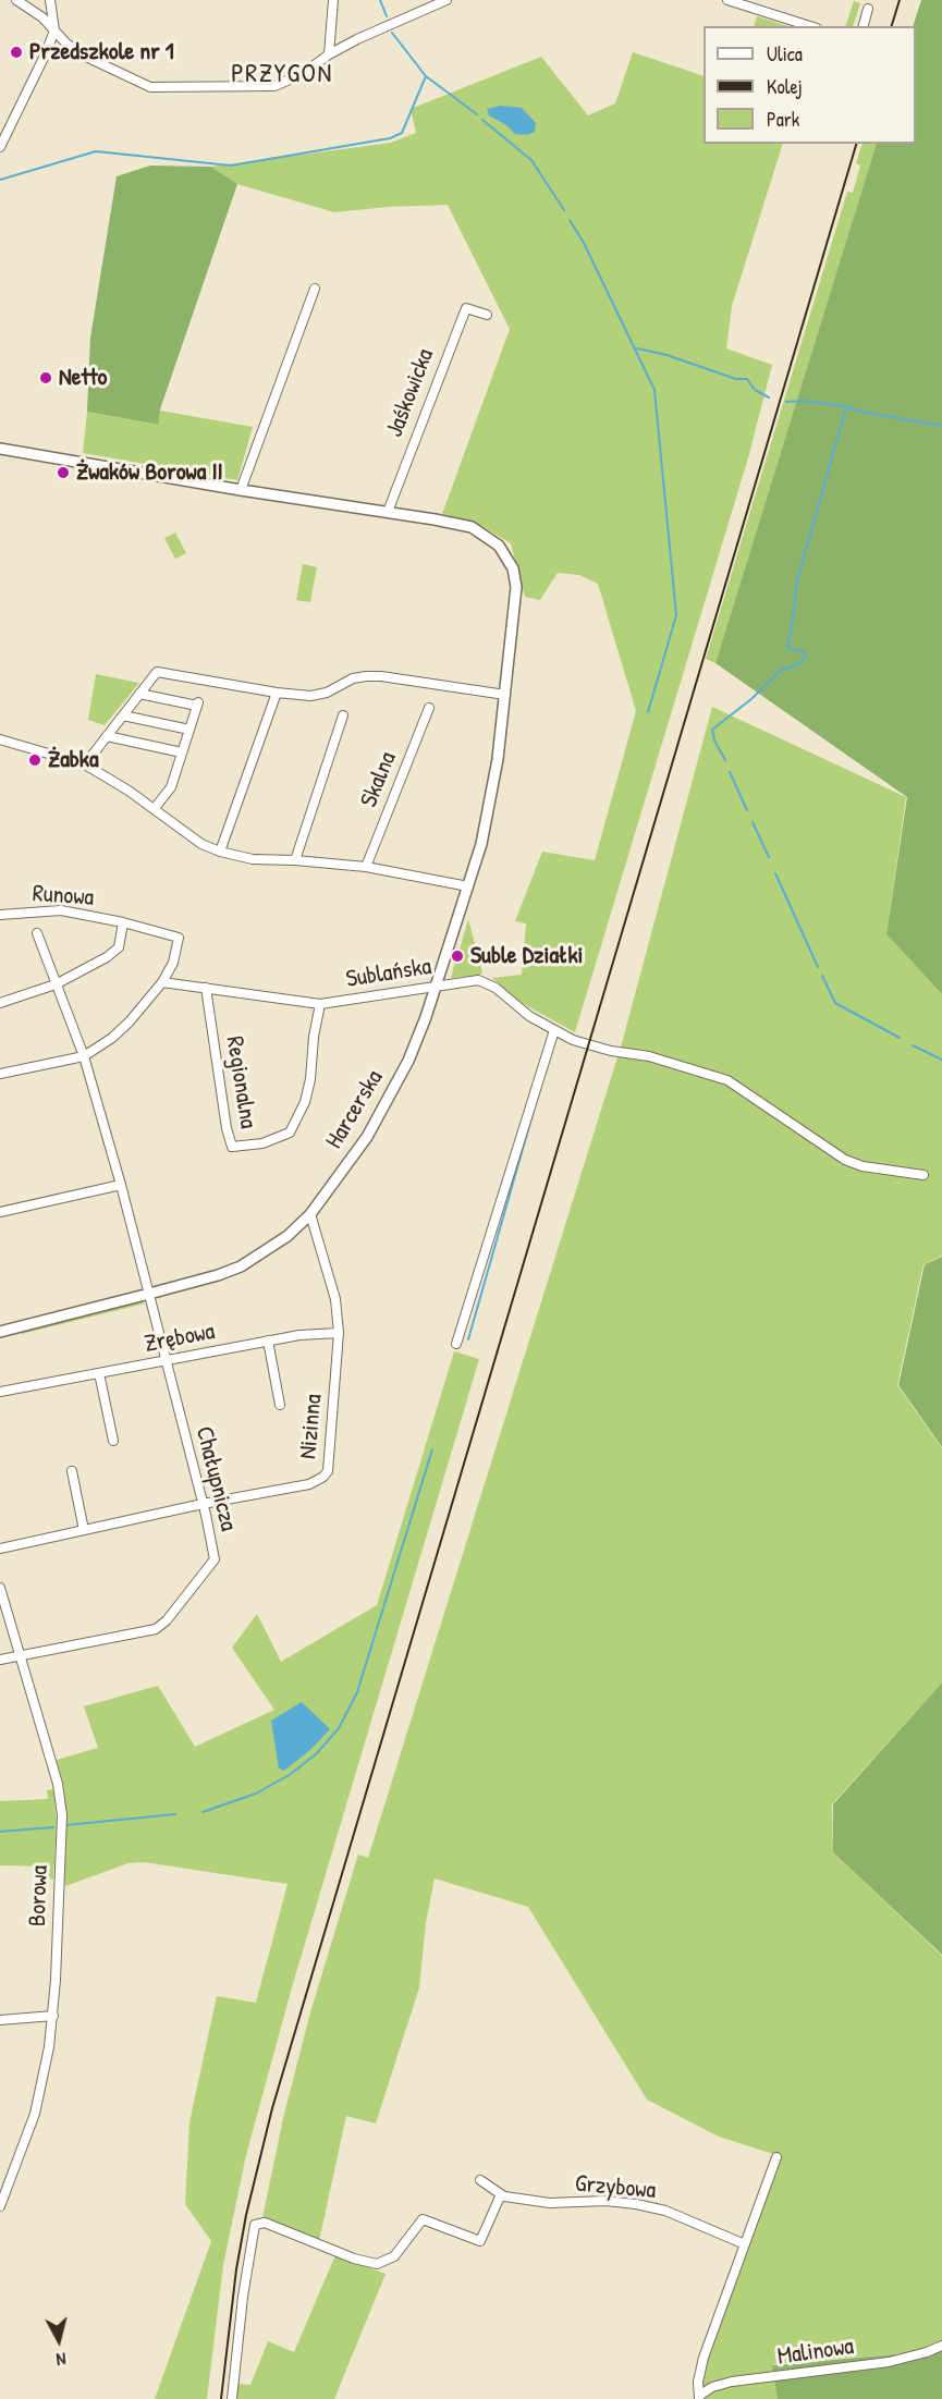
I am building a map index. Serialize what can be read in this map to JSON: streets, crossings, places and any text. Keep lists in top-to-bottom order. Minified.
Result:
{"streets":{"street":["Jaśkowicka","Skalna","Runowa","Sublańska","Regionalna","Harcerska","Zrębowa","Nizinna","Chałupnicza","Borowa","Grzybowa","Malinowa"]},"crossings":[["Runowa","Sublańska"],["Runowa","Chałupnicza"],["Sublańska","Regionalna"],["Sublańska","Harcerska"],["Harcerska","Nizinna"],["Harcerska","Chałupnicza"],["Zrębowa","Nizinna"],["Zrębowa","Chałupnicza"],["Nizinna","Chałupnicza"],["Chałupnicza","Borowa"]],"districts":["PRZYGON"],"places":["Przedszkole nr 1","Netto","Żwaków Borowa II","Żabka","Suble Działki"],"legend":["Ulica","Kolej","Park"],"north":"bottom"}
